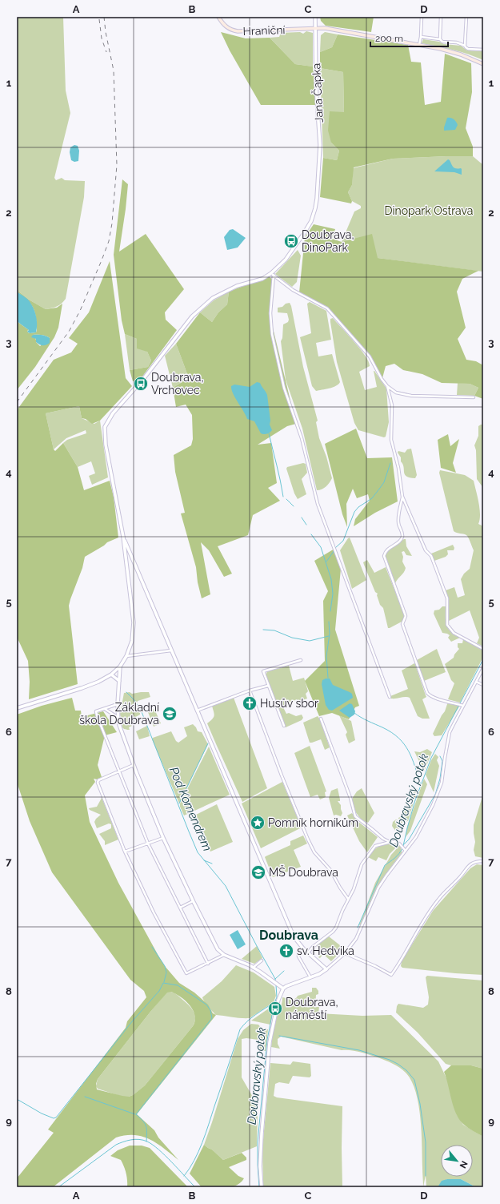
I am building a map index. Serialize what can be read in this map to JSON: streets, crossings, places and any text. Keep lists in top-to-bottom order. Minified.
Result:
{"streets":{"main road":["Hraniční"],"street":["Jana Čapka"]},"crossings":[["Hraniční","Jana Čapka"]],"districts":["Doubrava"],"water":["Doubravský potok","Pod Komendrem"],"parks":["Dinopark Ostrava"],"places":{"bus stop":["Doubrava, DinoPark","Doubrava, Vrchovec","Doubrava, náměstí"],"church":["Husův sbor","sv. Hedvika"],"school or university":["Základní škola Doubrava","MŠ Doubrava"],"place":["Pomník horníkům"]},"scale_bar":"200 m","north":"bottom right","grid":{"columns":["A","B","C","D"],"rows":["1","2","3","4","5","6","7","8","9"]}}
